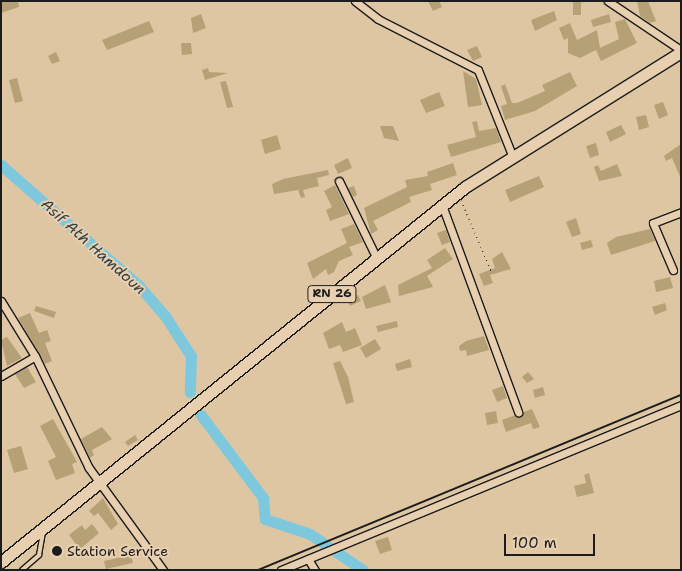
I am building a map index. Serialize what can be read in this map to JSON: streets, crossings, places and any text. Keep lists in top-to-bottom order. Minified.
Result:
{"streets":{"main road":["RN 26"]},"water":["Asif Ath Hamdoun"],"places":["Station Service"],"scale_bar":"100 m"}
